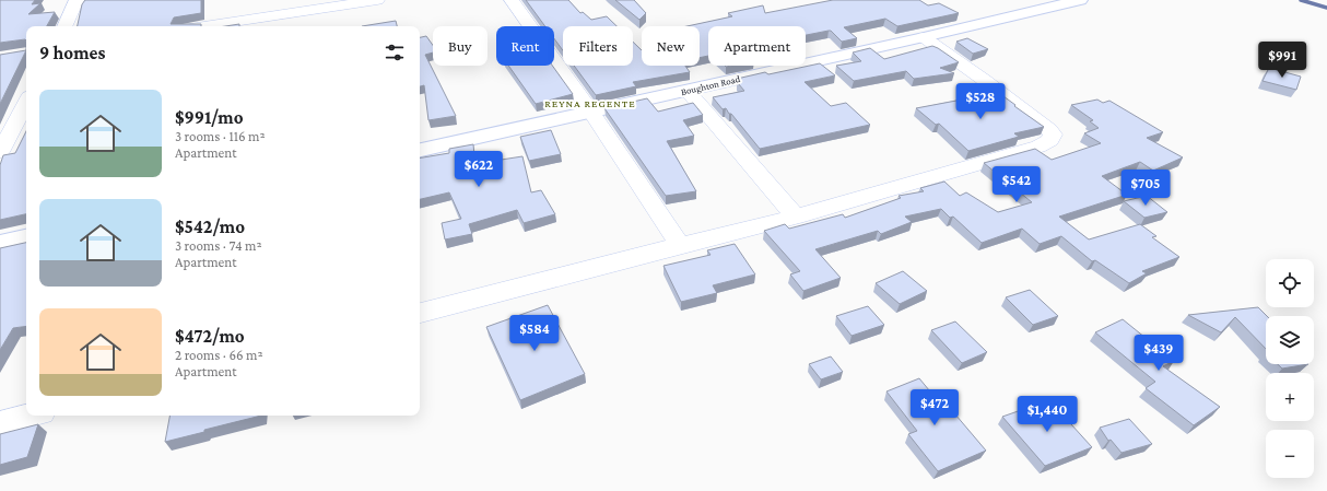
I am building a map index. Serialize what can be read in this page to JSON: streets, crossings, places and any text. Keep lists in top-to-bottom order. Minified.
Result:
{"streets":{"main road":["Boughton Road"]},"districts":["REYNA REGENTE"],"page":{"chip":["Buy","Rent","Filters","New","Apartment"],"heading":"9 homes","price":["$991","$528","$622","$542","$705","$584","$439","$472","$1,440"],"list":[{"name":"$991/mo","note":"3 rooms · 116 m² · Apartment"},{"name":"$542/mo","note":"3 rooms · 74 m² · Apartment"},{"name":"$472/mo","note":"2 rooms · 66 m² · Apartment"}],"map_buttons":["+","−"]}}
